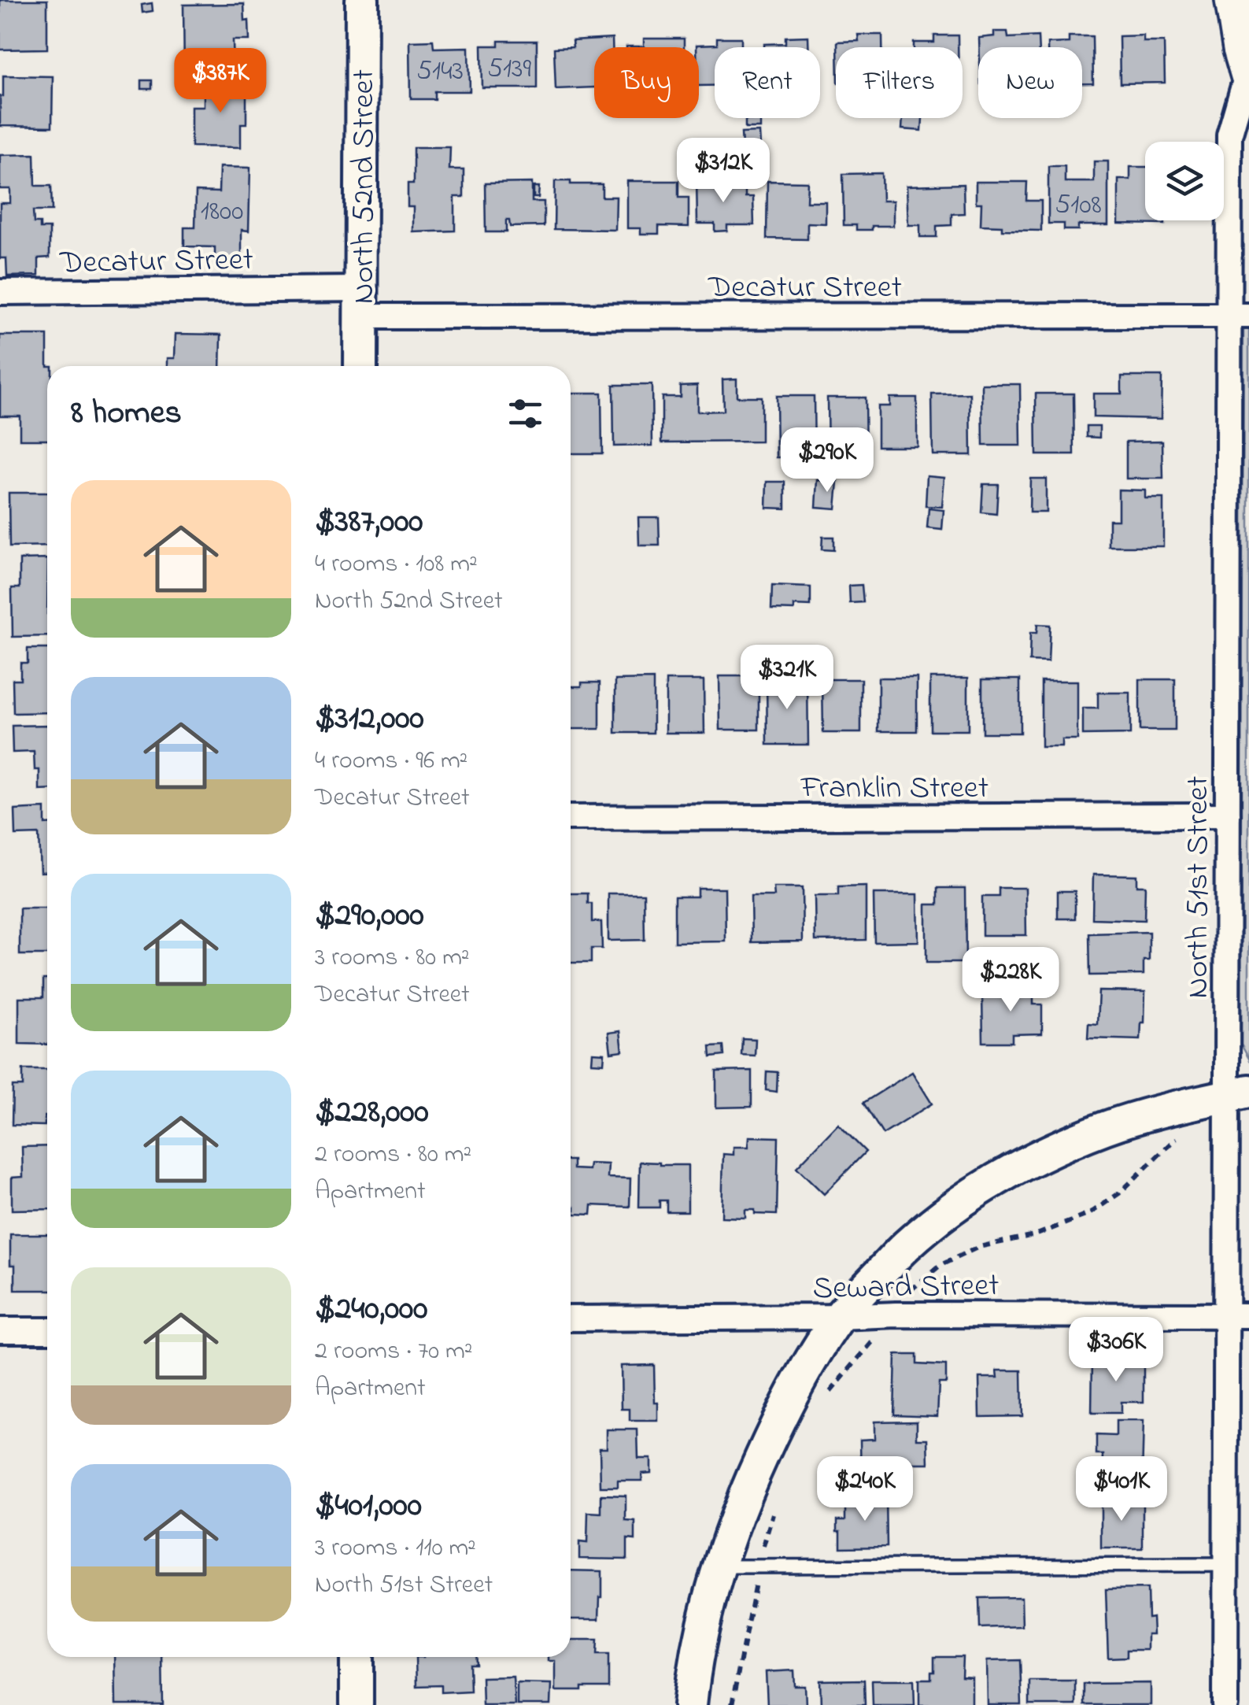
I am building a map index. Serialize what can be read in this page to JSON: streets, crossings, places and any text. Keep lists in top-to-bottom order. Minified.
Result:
{"streets":{"street":["North 52nd Street","Decatur Street","Franklin Street","North 51st Street","Seward Street"]},"crossings":[["North 52nd Street","Decatur Street"],["Decatur Street","North 51st Street"],["Franklin Street","North 51st Street"],["North 51st Street","Seward Street"]],"house_numbers":["5139","5143","5108","1800"],"page":{"chip":["Buy","Rent","Filters","New"],"price":["$387K","$312K","$290K","$321K","$228K","$306K","$240K","$401K"],"heading":"8 homes","list":[{"name":"$387,000","note":"4 rooms · 108 m² · North 52nd Street"},{"name":"$312,000","note":"4 rooms · 96 m² · Decatur Street"},{"name":"$290,000","note":"3 rooms · 80 m² · Decatur Street"},{"name":"$228,000","note":"2 rooms · 80 m² · Apartment"},{"name":"$240,000","note":"2 rooms · 70 m² · Apartment"},{"name":"$401,000","note":"3 rooms · 110 m² · North 51st Street"}]}}
